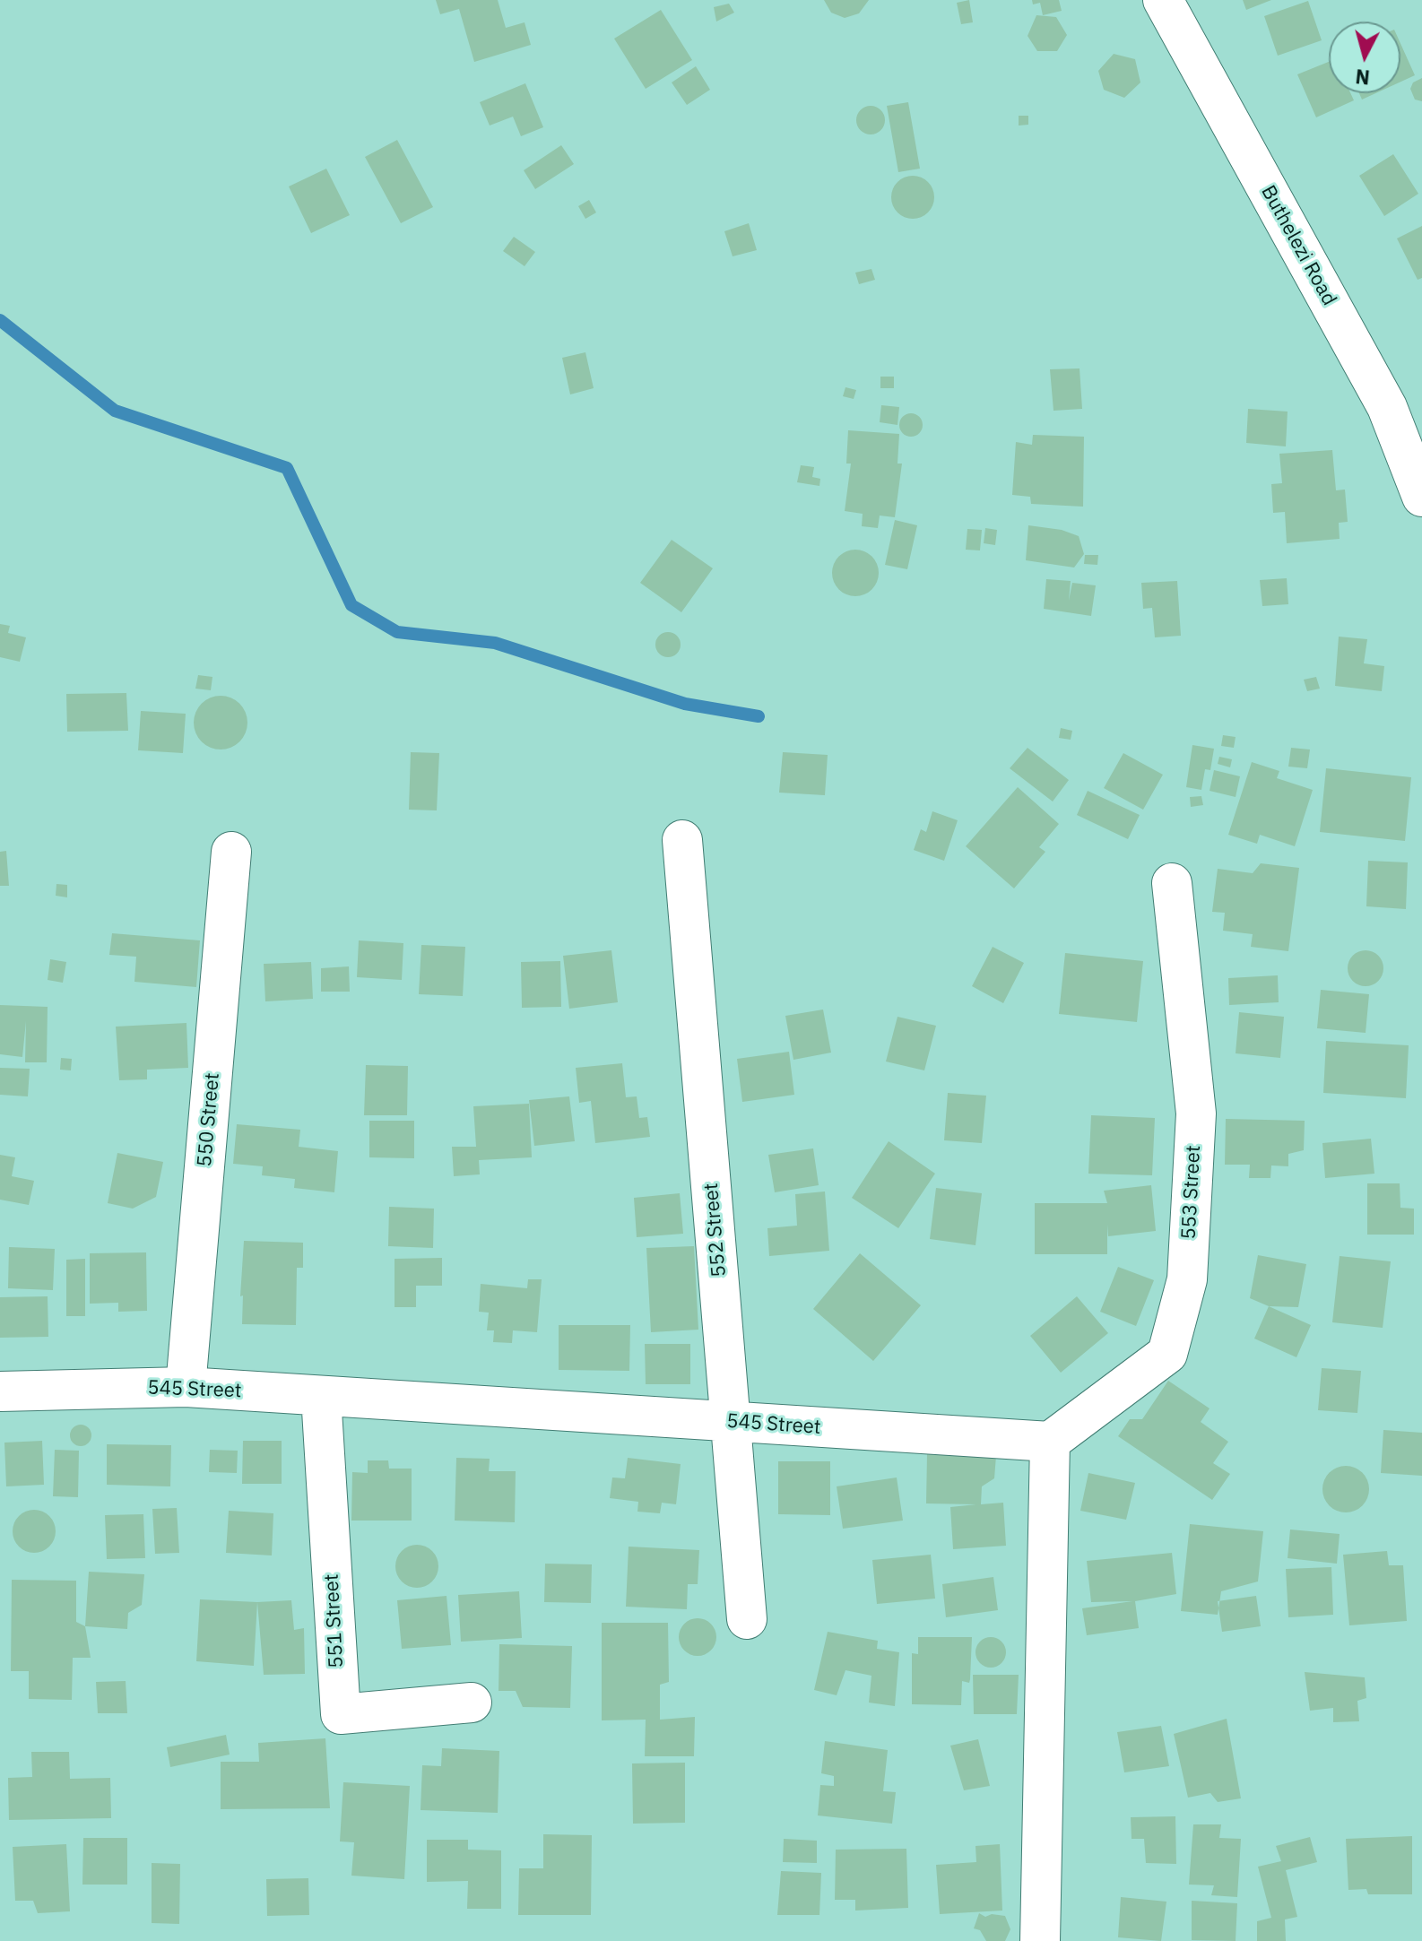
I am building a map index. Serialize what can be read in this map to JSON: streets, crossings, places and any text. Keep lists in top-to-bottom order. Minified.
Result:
{"streets":{"street":["Buthelezi Road","550 Street","553 Street","552 Street","545 Street","551 Street"]},"crossings":[["550 Street","545 Street"],["553 Street","545 Street"],["552 Street","545 Street"],["545 Street","551 Street"]],"north":"bottom"}
